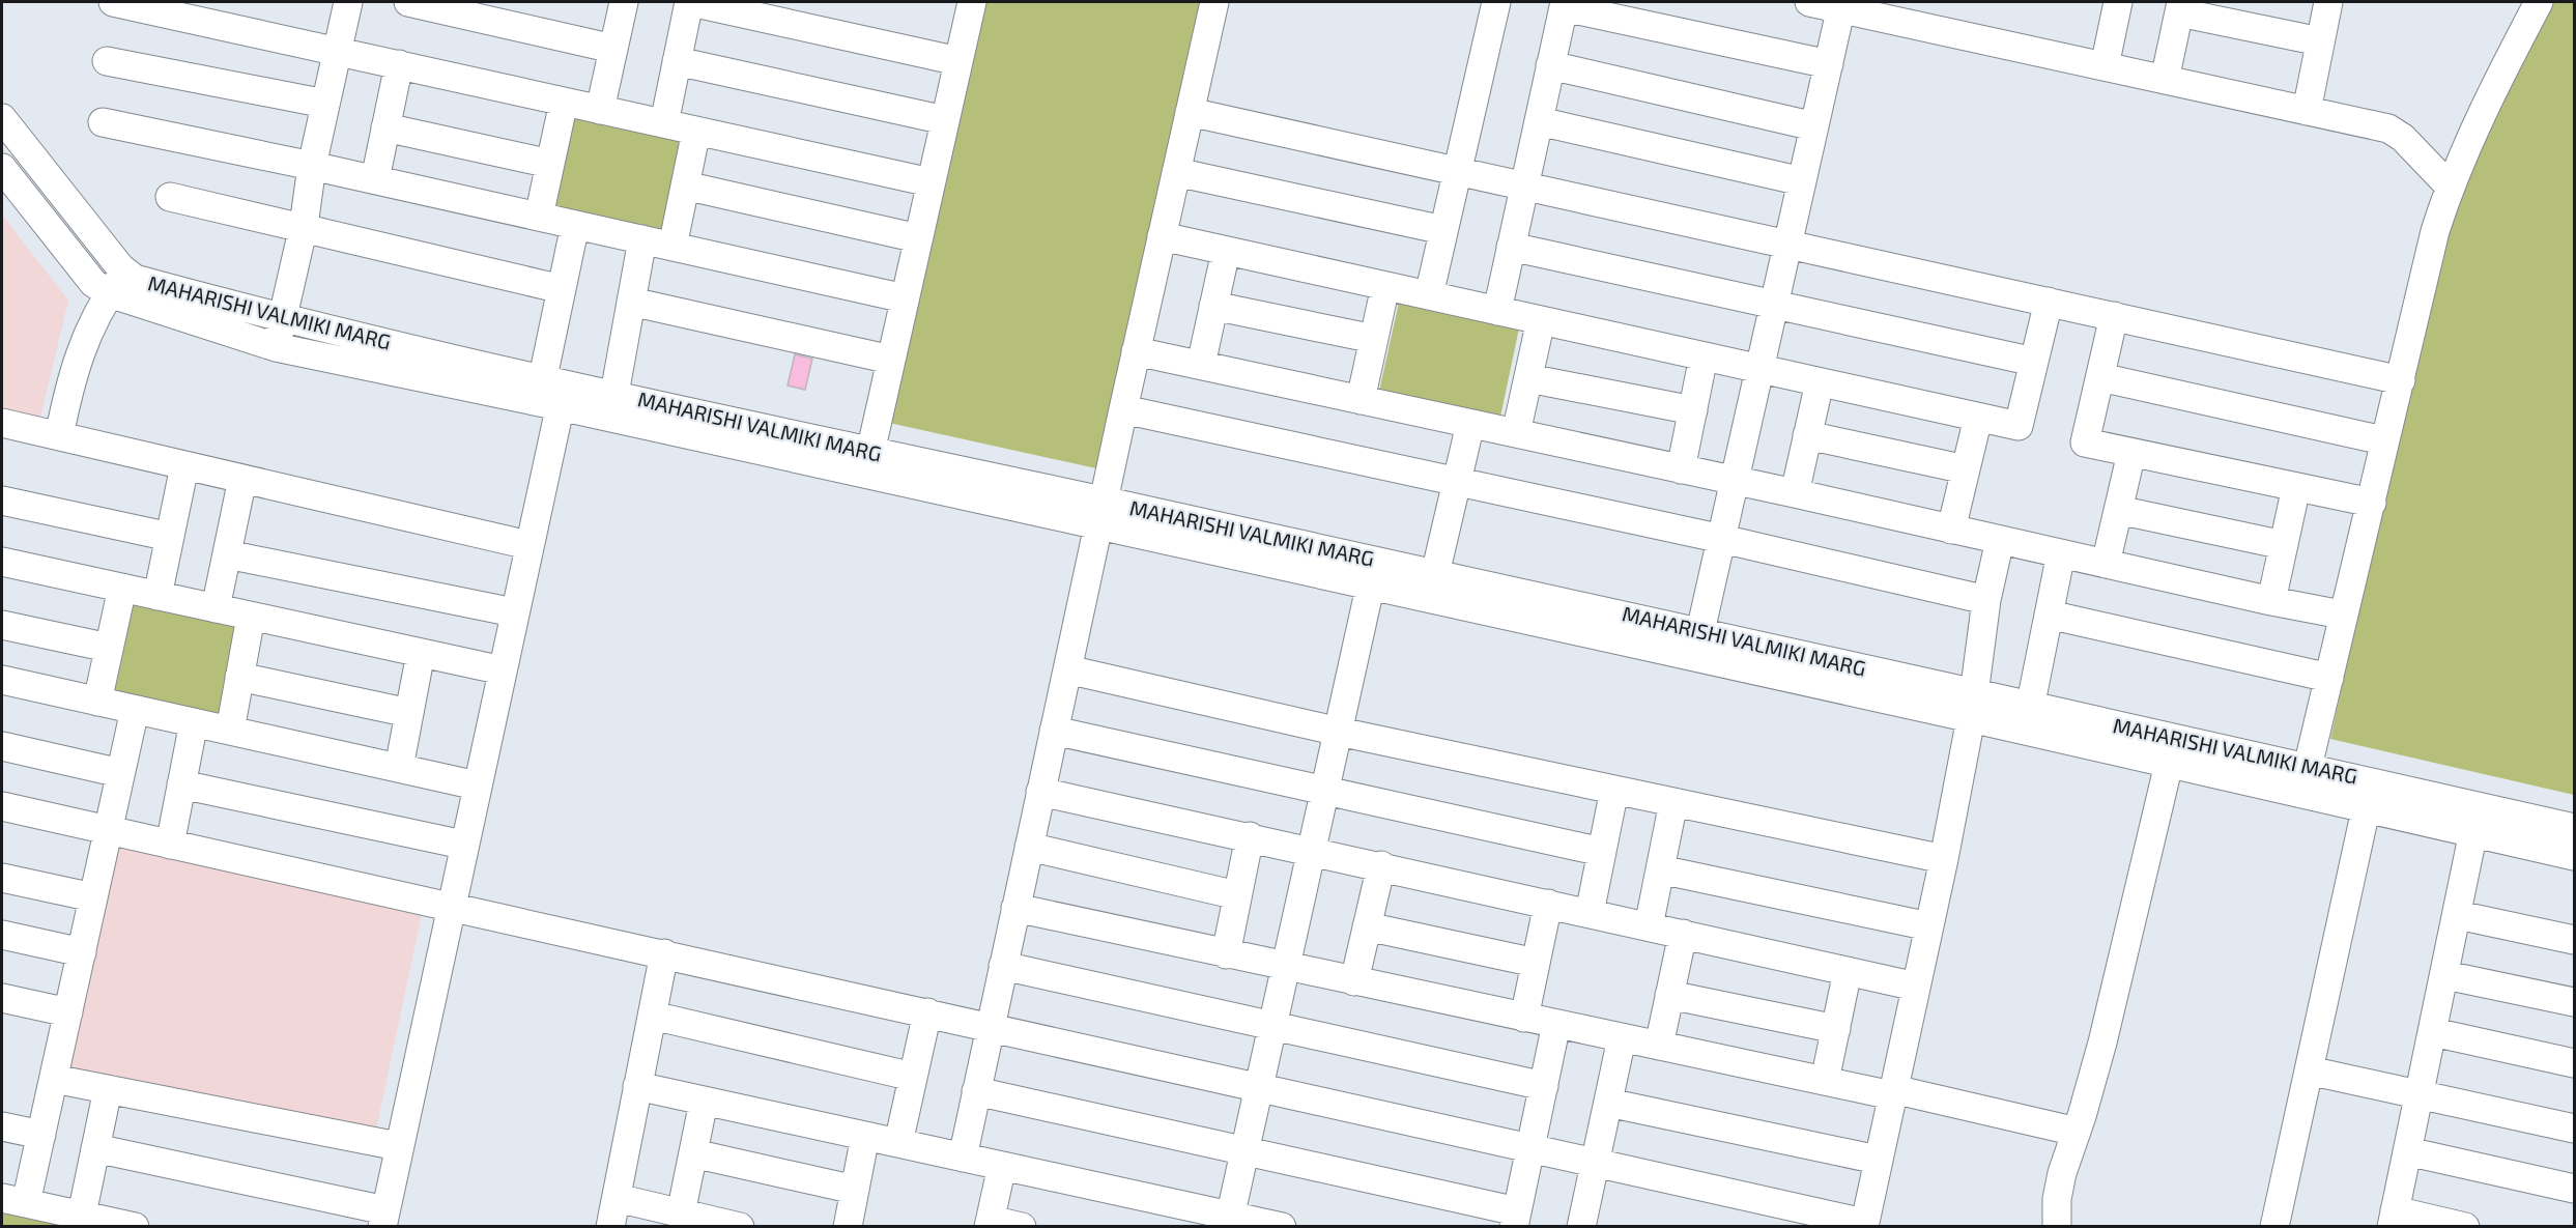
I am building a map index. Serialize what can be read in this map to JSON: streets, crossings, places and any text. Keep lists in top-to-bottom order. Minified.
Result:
{"streets":{"street":["MAHARISHI VALMIKI MARG"]}}
